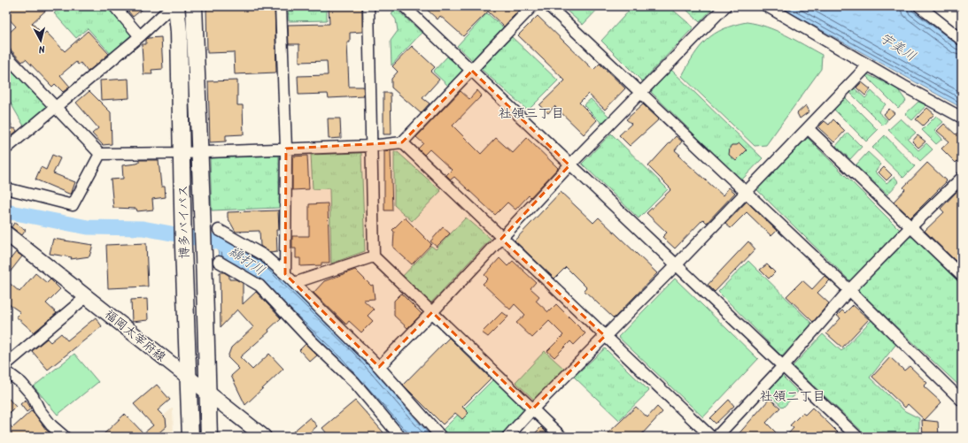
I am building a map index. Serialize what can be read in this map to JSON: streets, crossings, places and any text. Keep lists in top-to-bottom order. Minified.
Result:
{"streets":{"highway":["博多バイパス"],"main road":["福岡太宰府線"]},"crossings":[["博多バイパス","福岡太宰府線"]],"districts":["社領三丁目","社領二丁目"],"water":["宇美川","綿打川"],"north":"bottom"}
